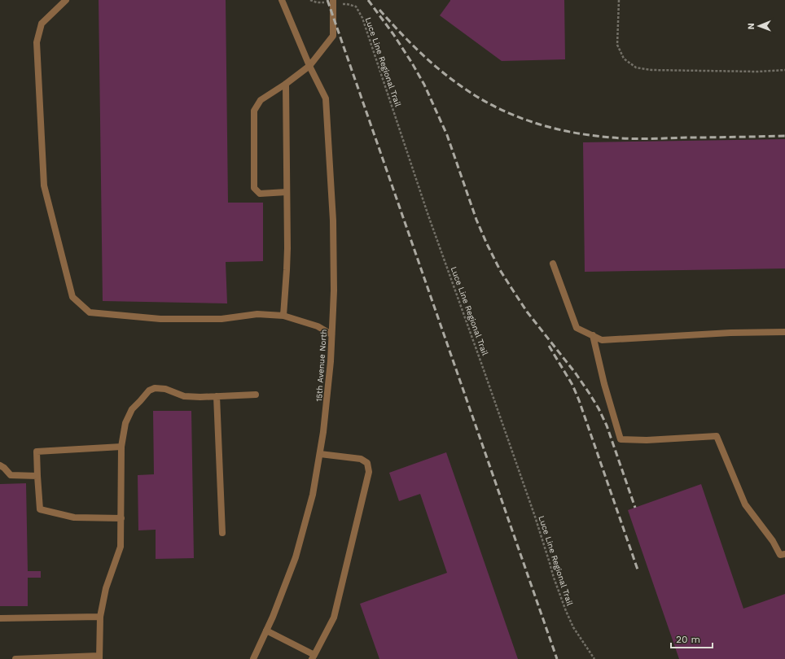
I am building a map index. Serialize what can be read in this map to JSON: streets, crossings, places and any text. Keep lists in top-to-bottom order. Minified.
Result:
{"streets":{"street":["15th Avenue North"],"path":["Luce Line Regional Trail"]},"scale_bar":"20 m","north":"left"}
